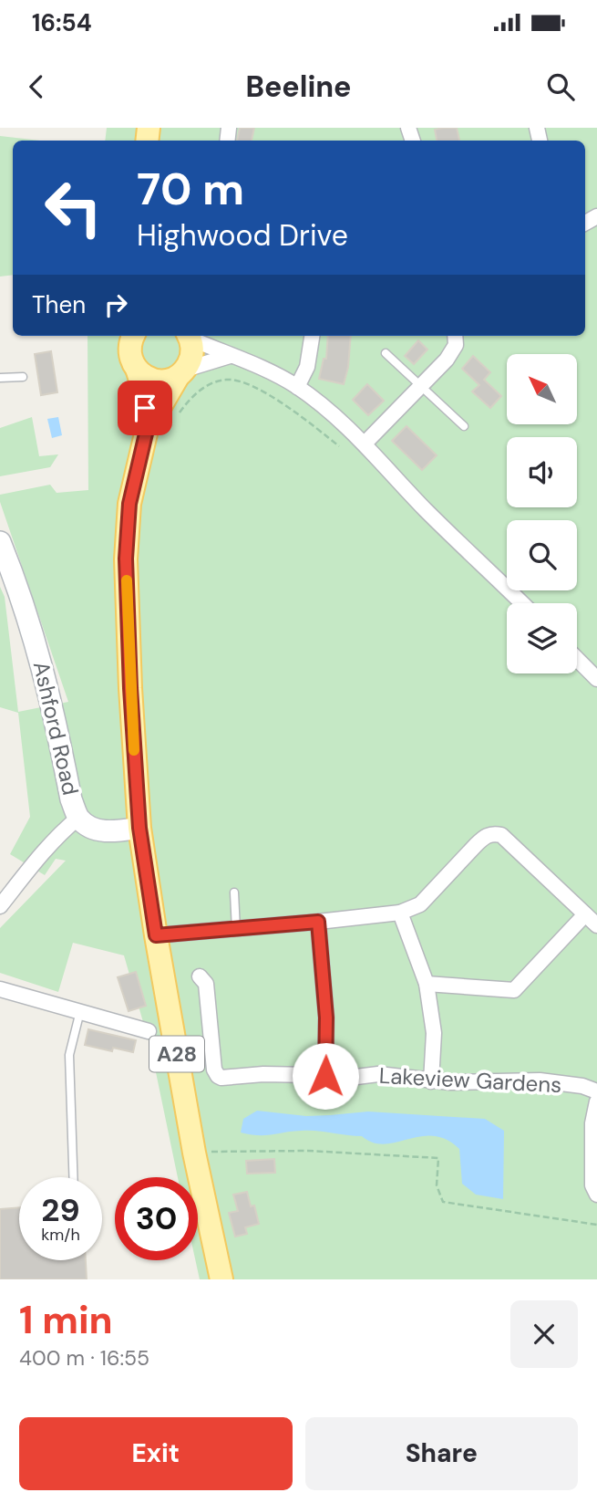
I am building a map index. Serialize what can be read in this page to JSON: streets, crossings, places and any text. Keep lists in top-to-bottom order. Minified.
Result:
{"streets":{"main road":["A28"],"street":["Ashford Road","Lakeview Gardens"]},"crossings":[["Ashford Road","A28"]],"north":"top left","page":{"status":"16:54","header":"Beeline","turn":["70 m","Highwood Drive"],"then":"Then","speed":"29 km/h","limit":"30","heading":["1 min","400 m · 16:55"],"buttons":["Exit","Share"]}}
